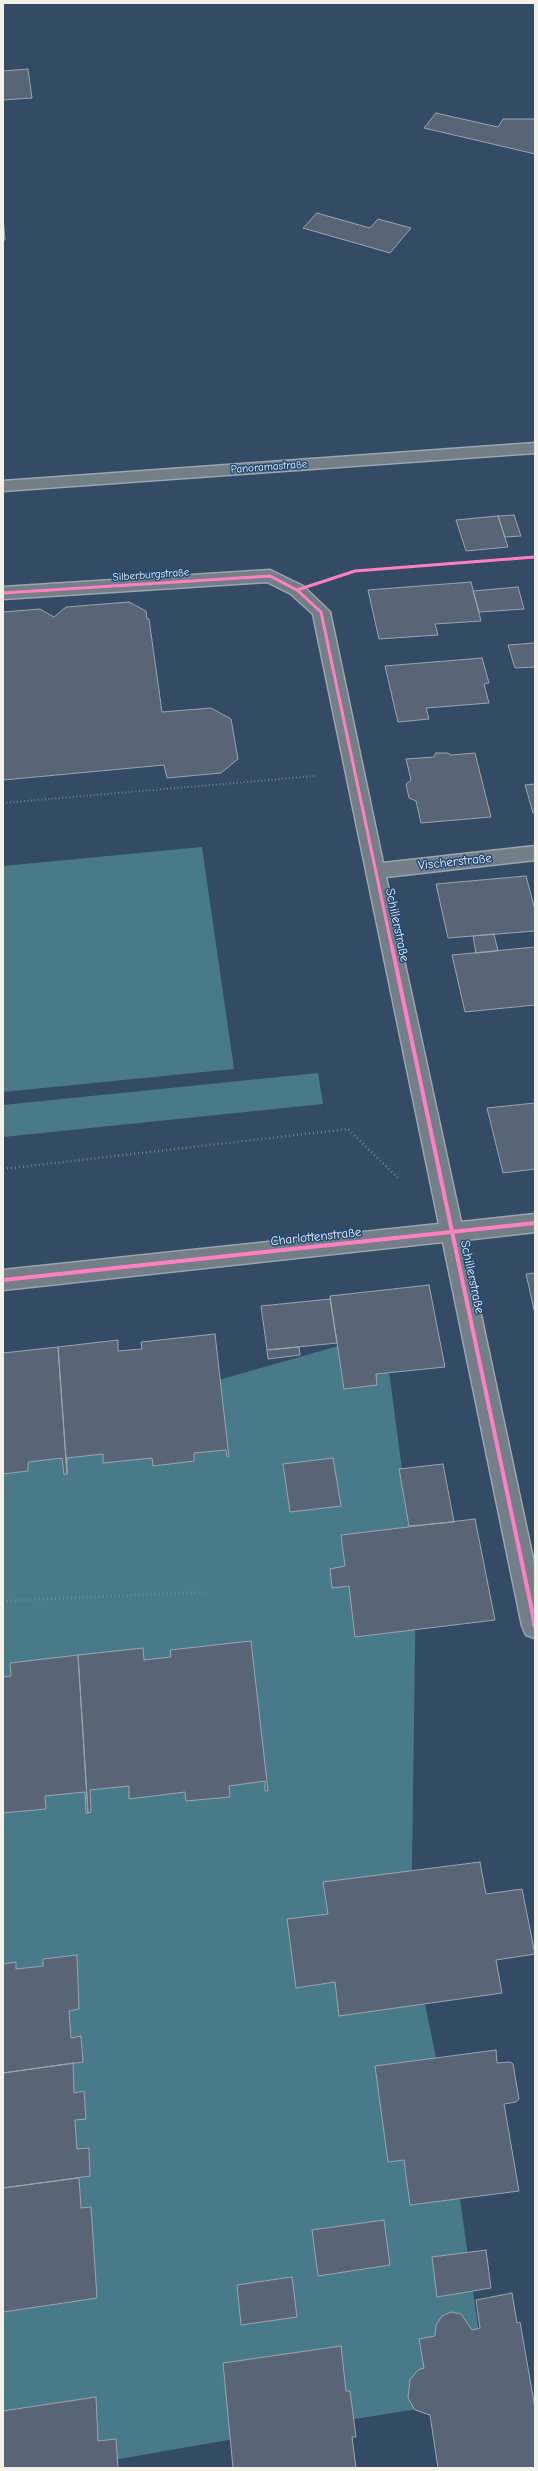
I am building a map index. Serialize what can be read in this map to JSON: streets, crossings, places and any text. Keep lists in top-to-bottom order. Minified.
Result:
{"streets":{"street":["Panoramastraße","Silberburgstraße","Vischerstraße","Schillerstraße","Charlottenstraße"]},"crossings":[["Silberburgstraße","Schillerstraße"],["Vischerstraße","Schillerstraße"],["Schillerstraße","Charlottenstraße"]]}
